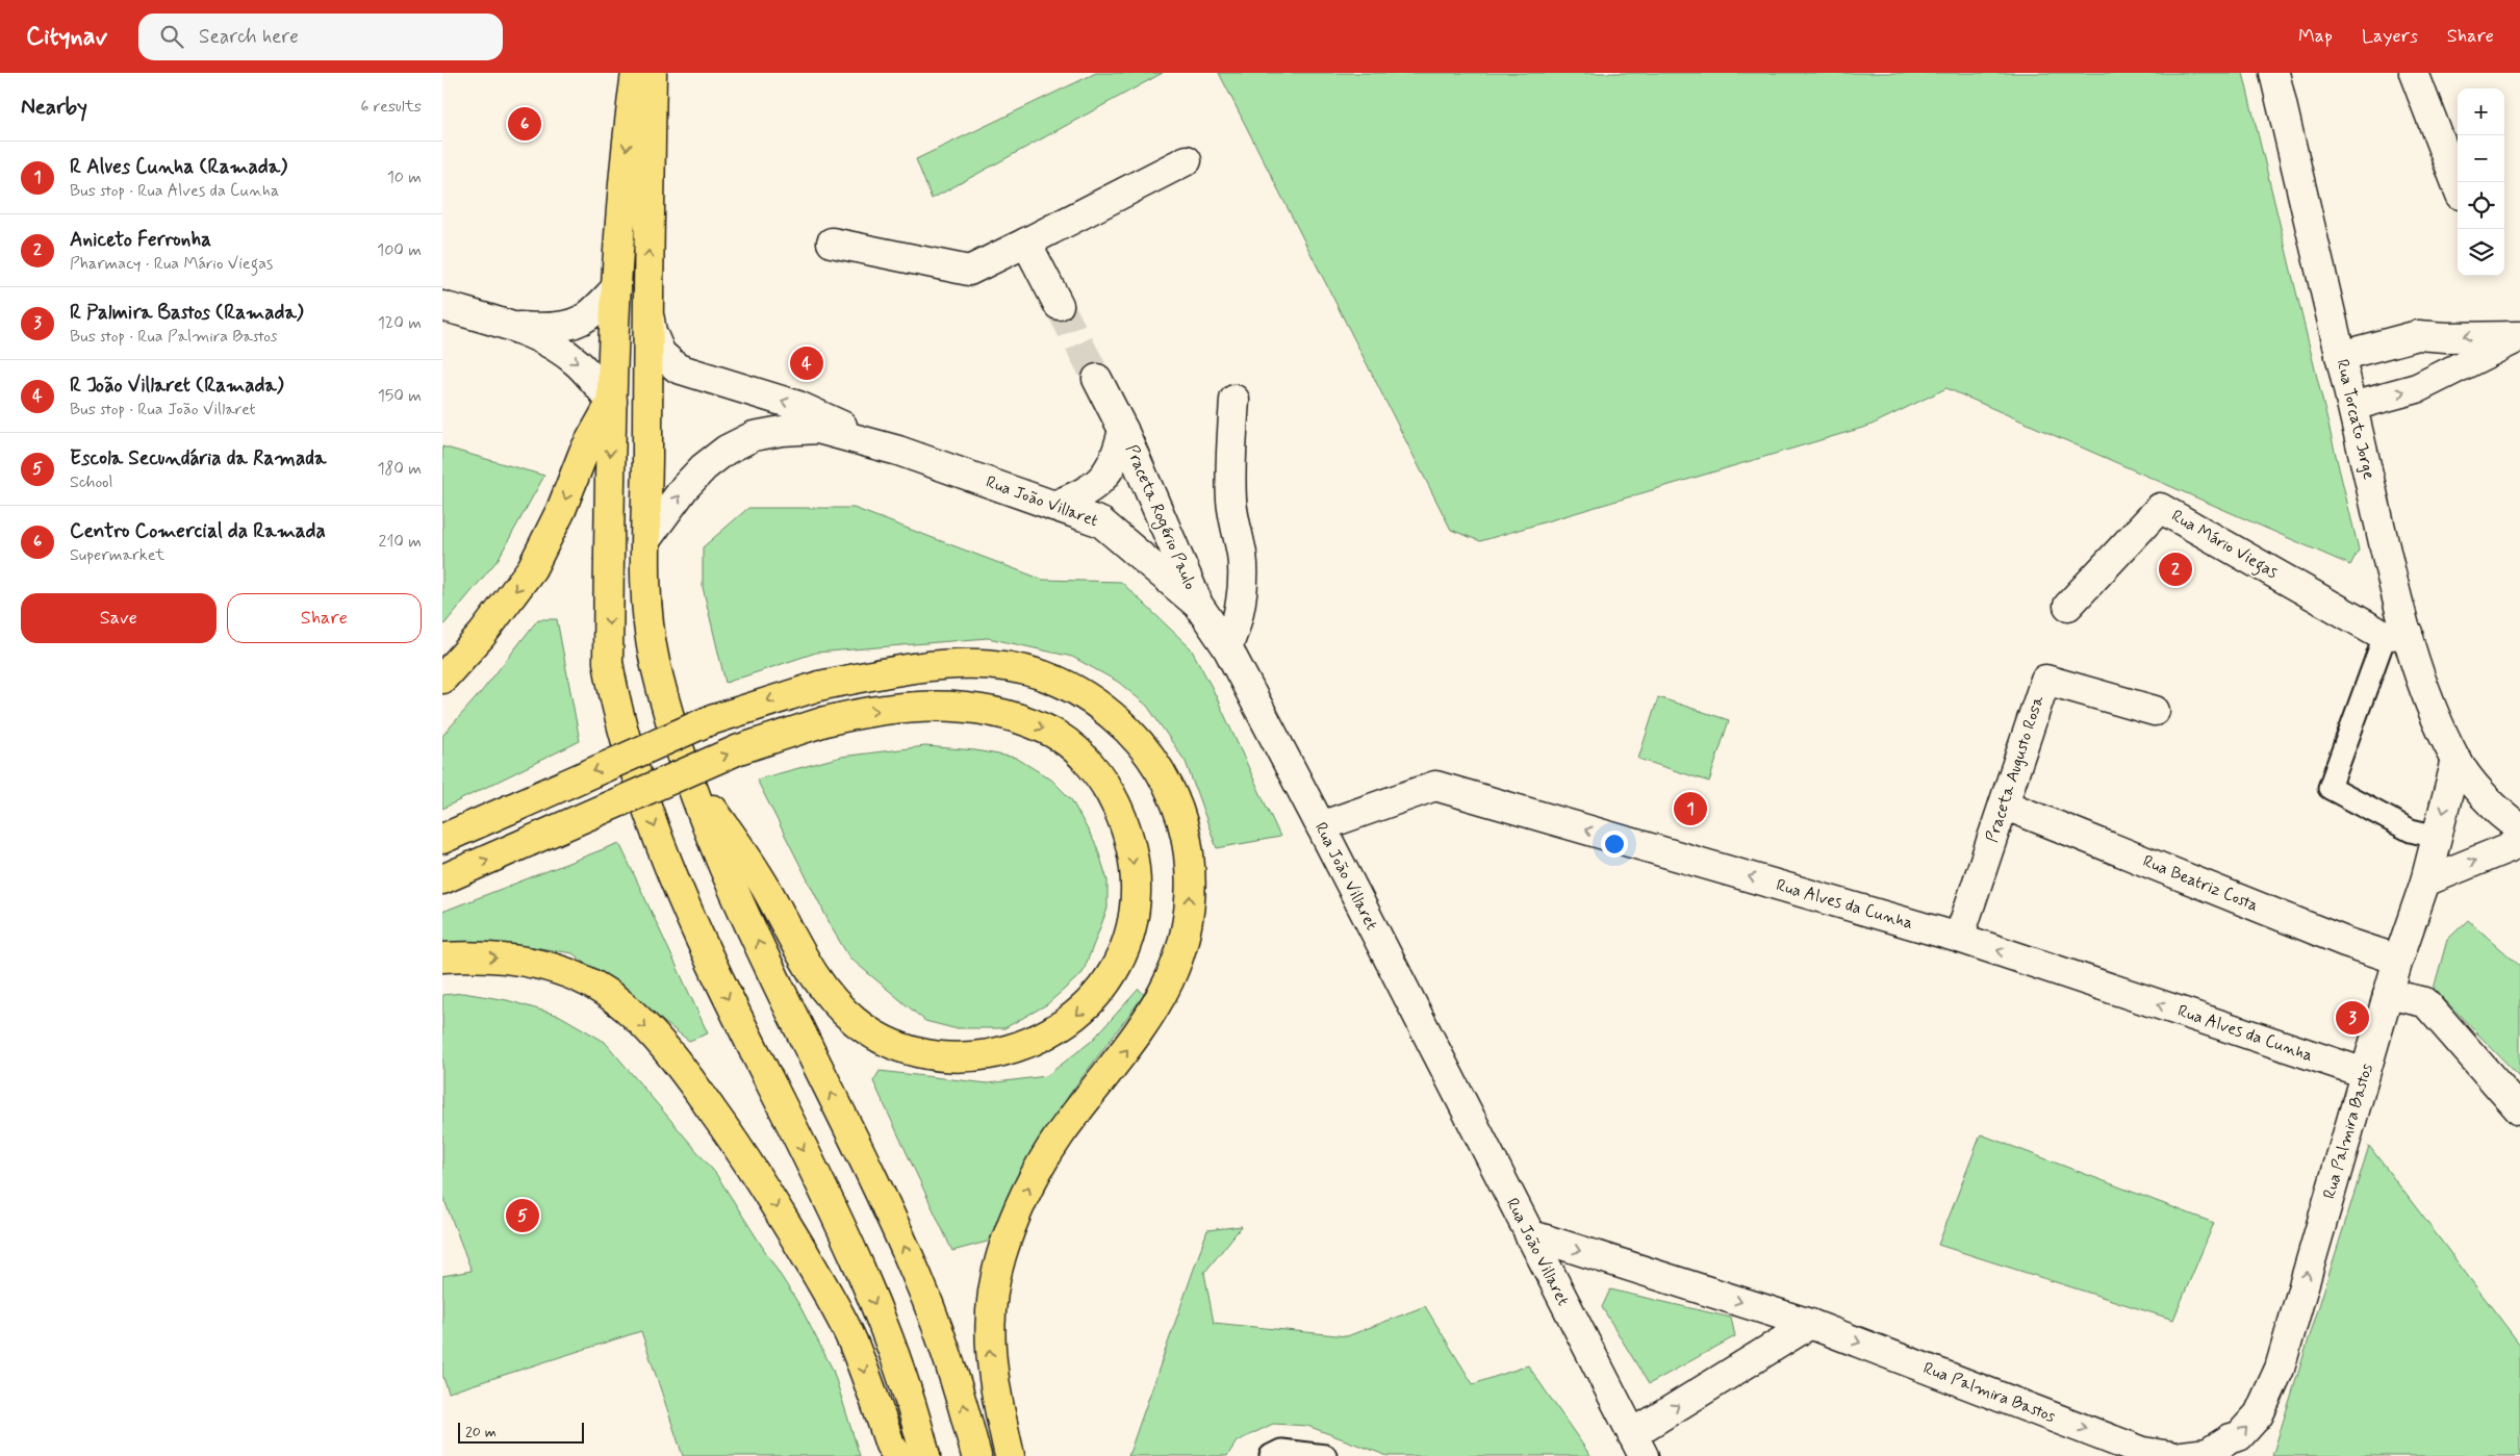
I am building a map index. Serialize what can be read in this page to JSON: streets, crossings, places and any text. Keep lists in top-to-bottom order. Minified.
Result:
{"streets":{"street":["Rua Torcato Jorge","Rua João Villaret","Praceta Rogério Paulo","Rua Mário Viegas","Praceta Augusto Rosa","Rua Beatriz Costa","Rua Alves da Cunha","Rua Palmira Bastos"]},"crossings":[["Rua Torcato Jorge","Rua Mário Viegas"],["Rua Torcato Jorge","Rua Palmira Bastos"],["Rua João Villaret","Praceta Rogério Paulo"],["Rua João Villaret","Rua Alves da Cunha"],["Rua João Villaret","Rua Palmira Bastos"],["Praceta Augusto Rosa","Rua Beatriz Costa"],["Praceta Augusto Rosa","Rua Alves da Cunha"],["Rua Beatriz Costa","Rua Palmira Bastos"],["Rua Alves da Cunha","Rua Palmira Bastos"]],"one_way":["Rua Alves da Cunha"],"scale_bar":"20 m","page":{"header":"Citynav","search":"Search here","nav":["Map","Layers","Share"],"heading":["Nearby","6 results"],"map_buttons":["+","−"],"pins":["6","4","2","1","3","5"],"list":[{"mark":"1","name":"R Alves Cunha (Ramada)","note":"Bus stop · Rua Alves da Cunha","value":"10 m"},{"mark":"2","name":"Aniceto Ferronha","note":"Pharmacy · Rua Mário Viegas","value":"100 m"},{"mark":"3","name":"R Palmira Bastos (Ramada)","note":"Bus stop · Rua Palmira Bastos","value":"120 m"},{"mark":"4","name":"R João Villaret (Ramada)","note":"Bus stop · Rua João Villaret","value":"150 m"},{"mark":"5","name":"Escola Secundária da Ramada","note":"School","value":"180 m"},{"mark":"6","name":"Centro Comercial da Ramada","note":"Supermarket","value":"210 m"}],"buttons":["Save","Share"],"scale":"20 m"}}
